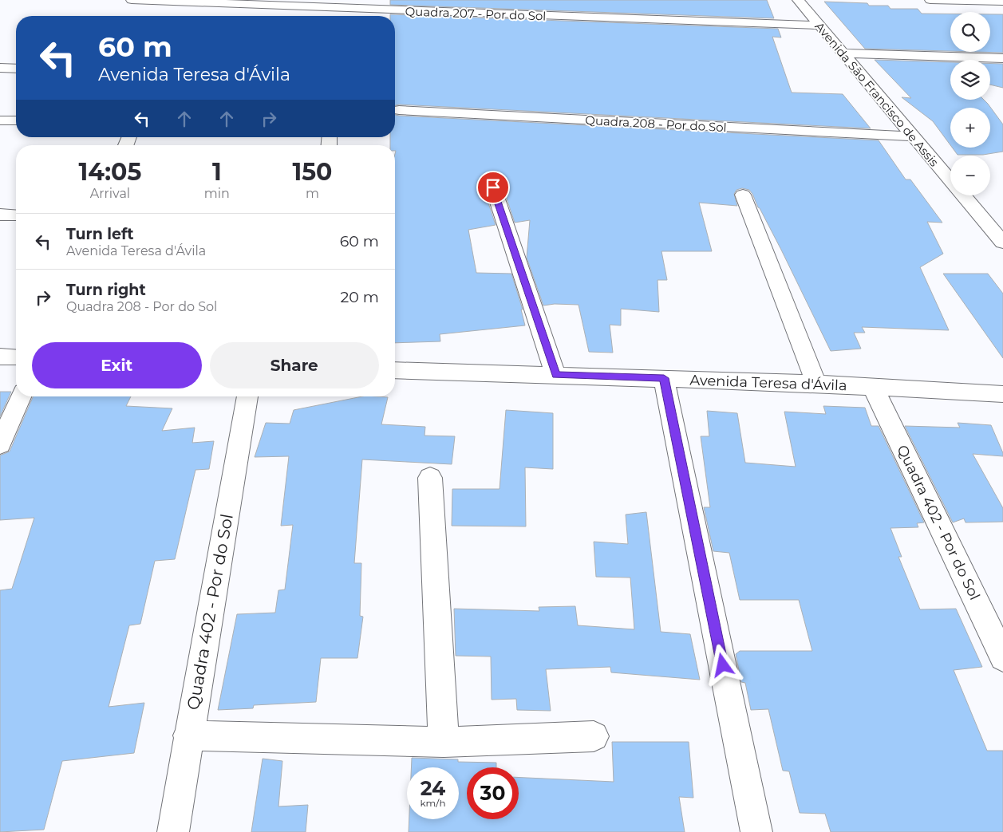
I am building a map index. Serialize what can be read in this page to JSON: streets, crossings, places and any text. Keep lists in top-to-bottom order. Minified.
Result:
{"streets":{"street":["Quadra 207 - Por do Sol","Avenida São Francisco de Assis","Quadra 208 - Por do Sol","Avenida Teresa d'Ávila","Quadra 402 - Por do Sol"]},"crossings":[["Quadra 207 - Por do Sol","Avenida São Francisco de Assis"],["Avenida São Francisco de Assis","Quadra 208 - Por do Sol"],["Avenida Teresa d'Ávila","Quadra 402 - Por do Sol"]],"page":{"map_buttons":["+","−"],"turn":["60 m","Avenida Teresa d'Ávila"],"eta":["14:05","Arrival","1","min","150","m"],"list":[{"name":"Turn left","note":"Avenida Teresa d'Ávila","value":"60 m"},{"name":"Turn right","note":"Quadra 208 - Por do Sol","value":"20 m"}],"buttons":["Exit","Share"],"speed":"24 km/h","limit":"30"}}
